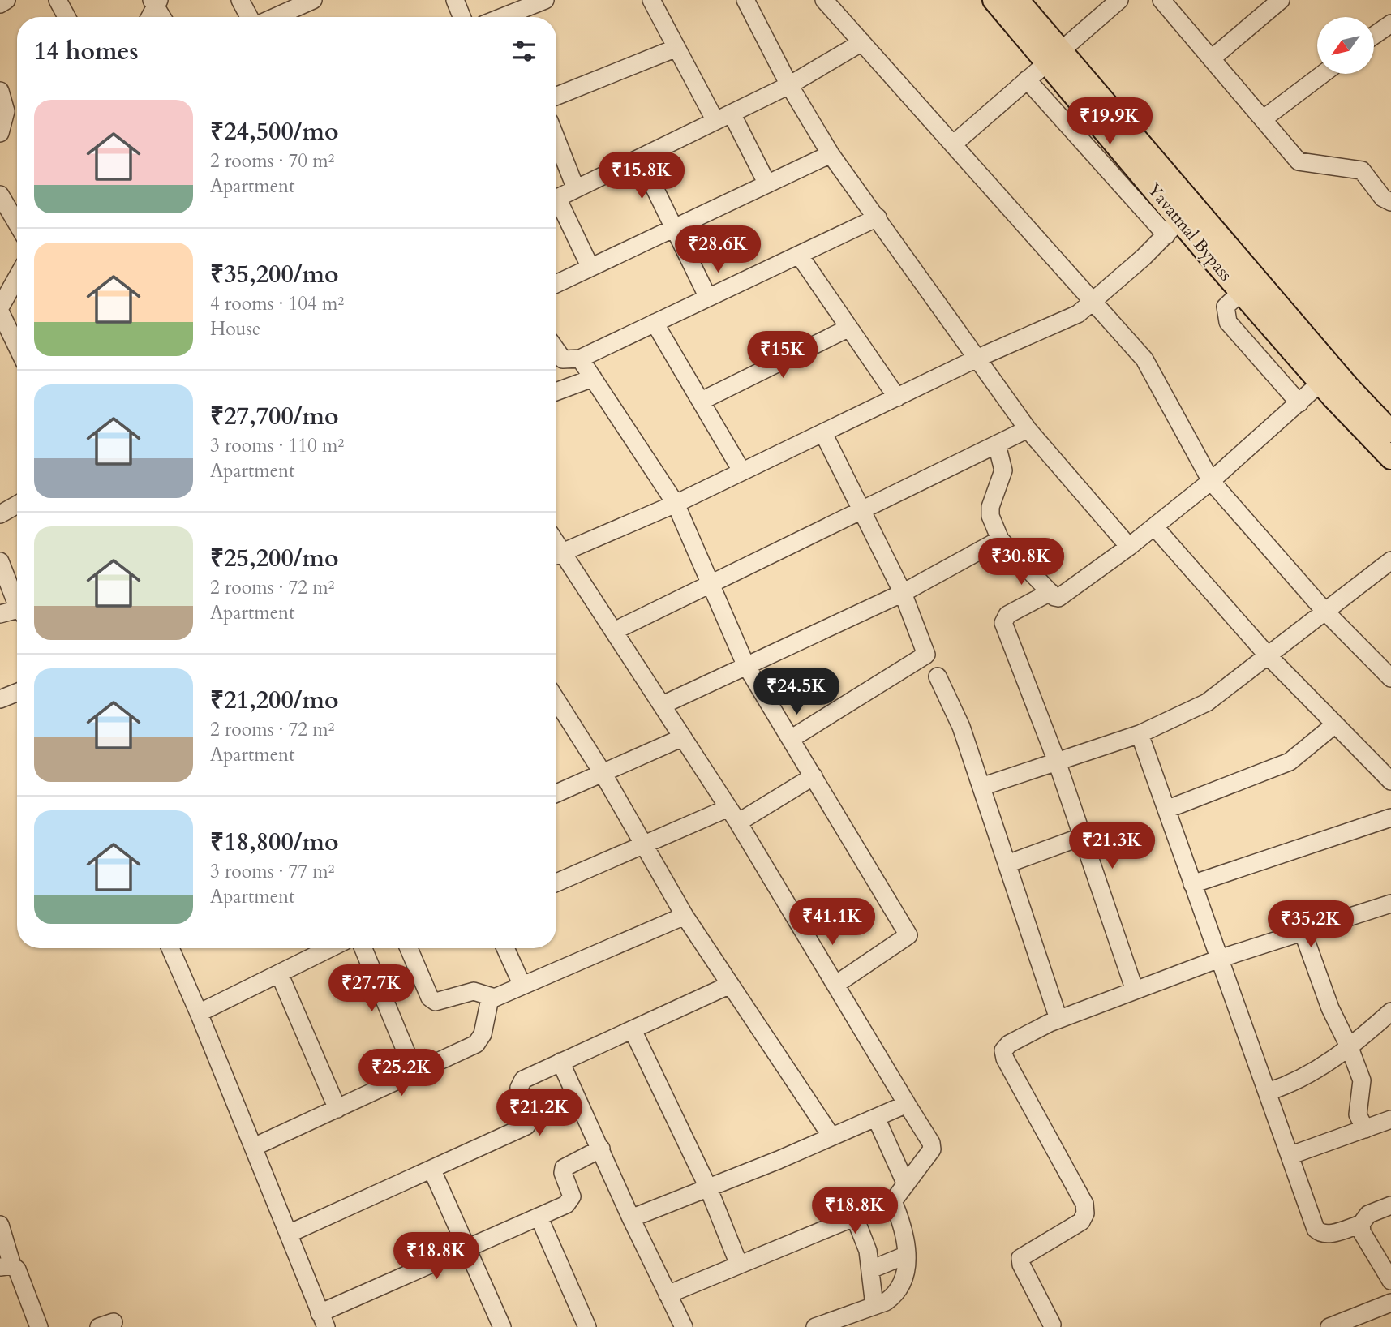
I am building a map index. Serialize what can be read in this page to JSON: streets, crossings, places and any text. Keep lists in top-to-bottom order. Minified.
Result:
{"streets":{"main road":["Yavatmal Bypass"]},"north":"bottom left","page":{"heading":"14 homes","list":[{"name":"₹24,500/mo","note":"2 rooms · 70 m² · Apartment"},{"name":"₹35,200/mo","note":"4 rooms · 104 m² · House"},{"name":"₹27,700/mo","note":"3 rooms · 110 m² · Apartment"},{"name":"₹25,200/mo","note":"2 rooms · 72 m² · Apartment"},{"name":"₹21,200/mo","note":"2 rooms · 72 m² · Apartment"},{"name":"₹18,800/mo","note":"3 rooms · 77 m² · Apartment"}],"price":["₹19.9K","₹15.8K","₹28.6K","₹15K","₹30.8K","₹24.5K","₹21.3K","₹41.1K","₹35.2K","₹27.7K","₹25.2K","₹21.2K","₹18.8K","₹18.8K"]}}
